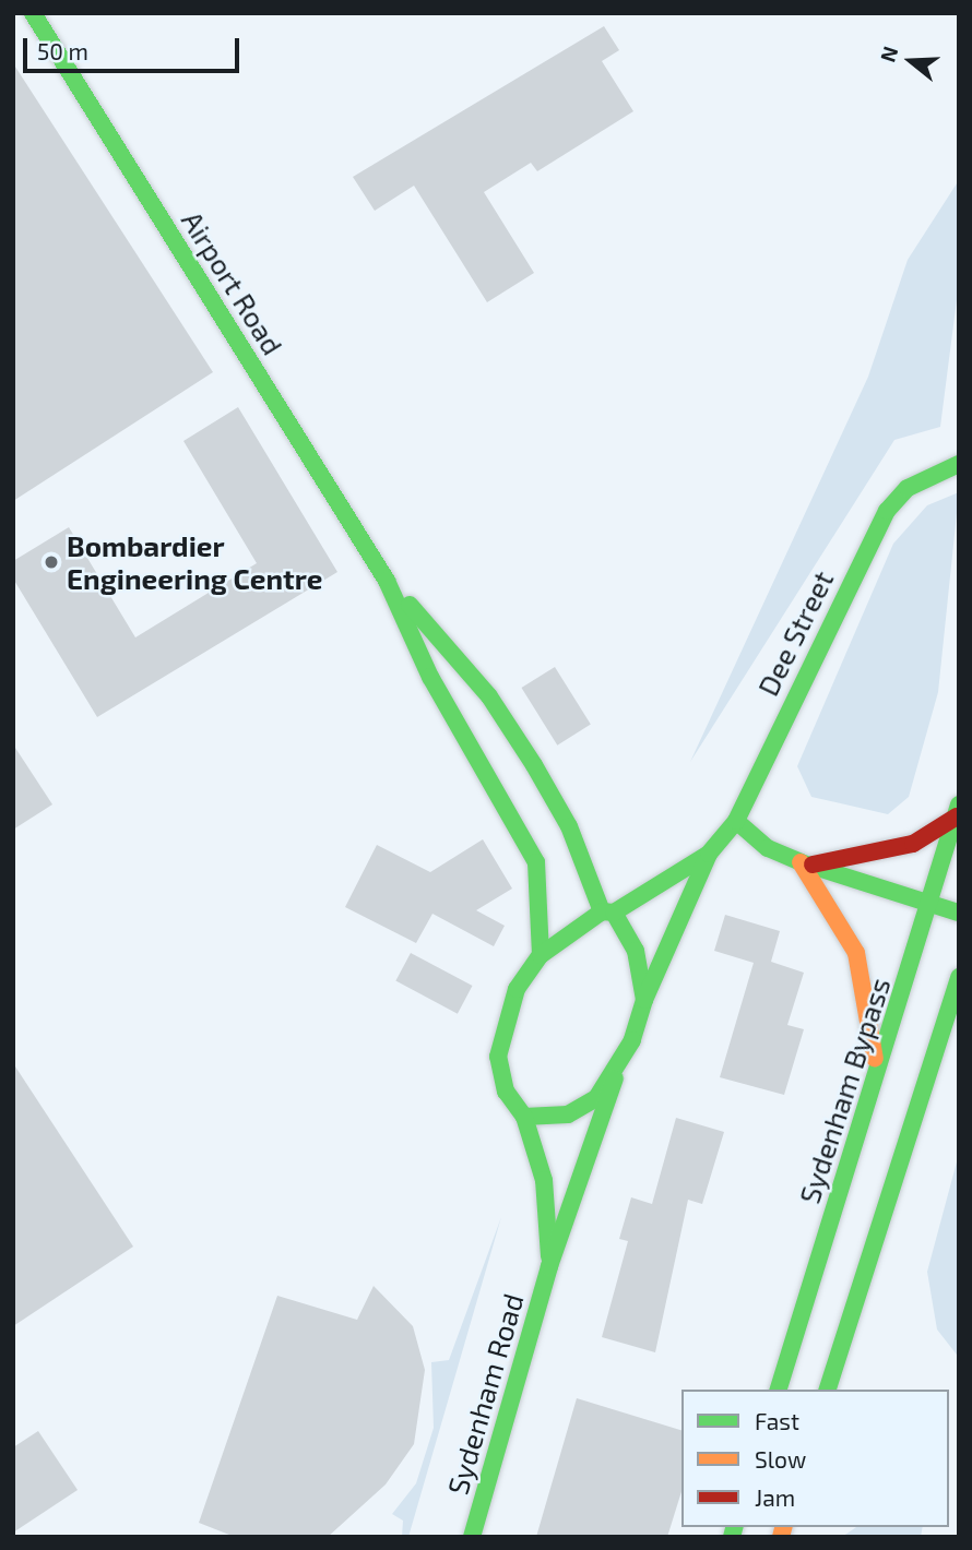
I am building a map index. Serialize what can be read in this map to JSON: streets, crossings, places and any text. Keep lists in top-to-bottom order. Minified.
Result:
{"streets":{"main road":["Airport Road","Dee Street","Sydenham Bypass","Sydenham Road"]},"crossings":[["Airport Road","Dee Street"],["Airport Road","Sydenham Road"],["Dee Street","Sydenham Road"]],"places":["Bombardier Engineering Centre"],"legend":["Fast","Slow","Jam"],"scale_bar":"50 m","north":"left"}
